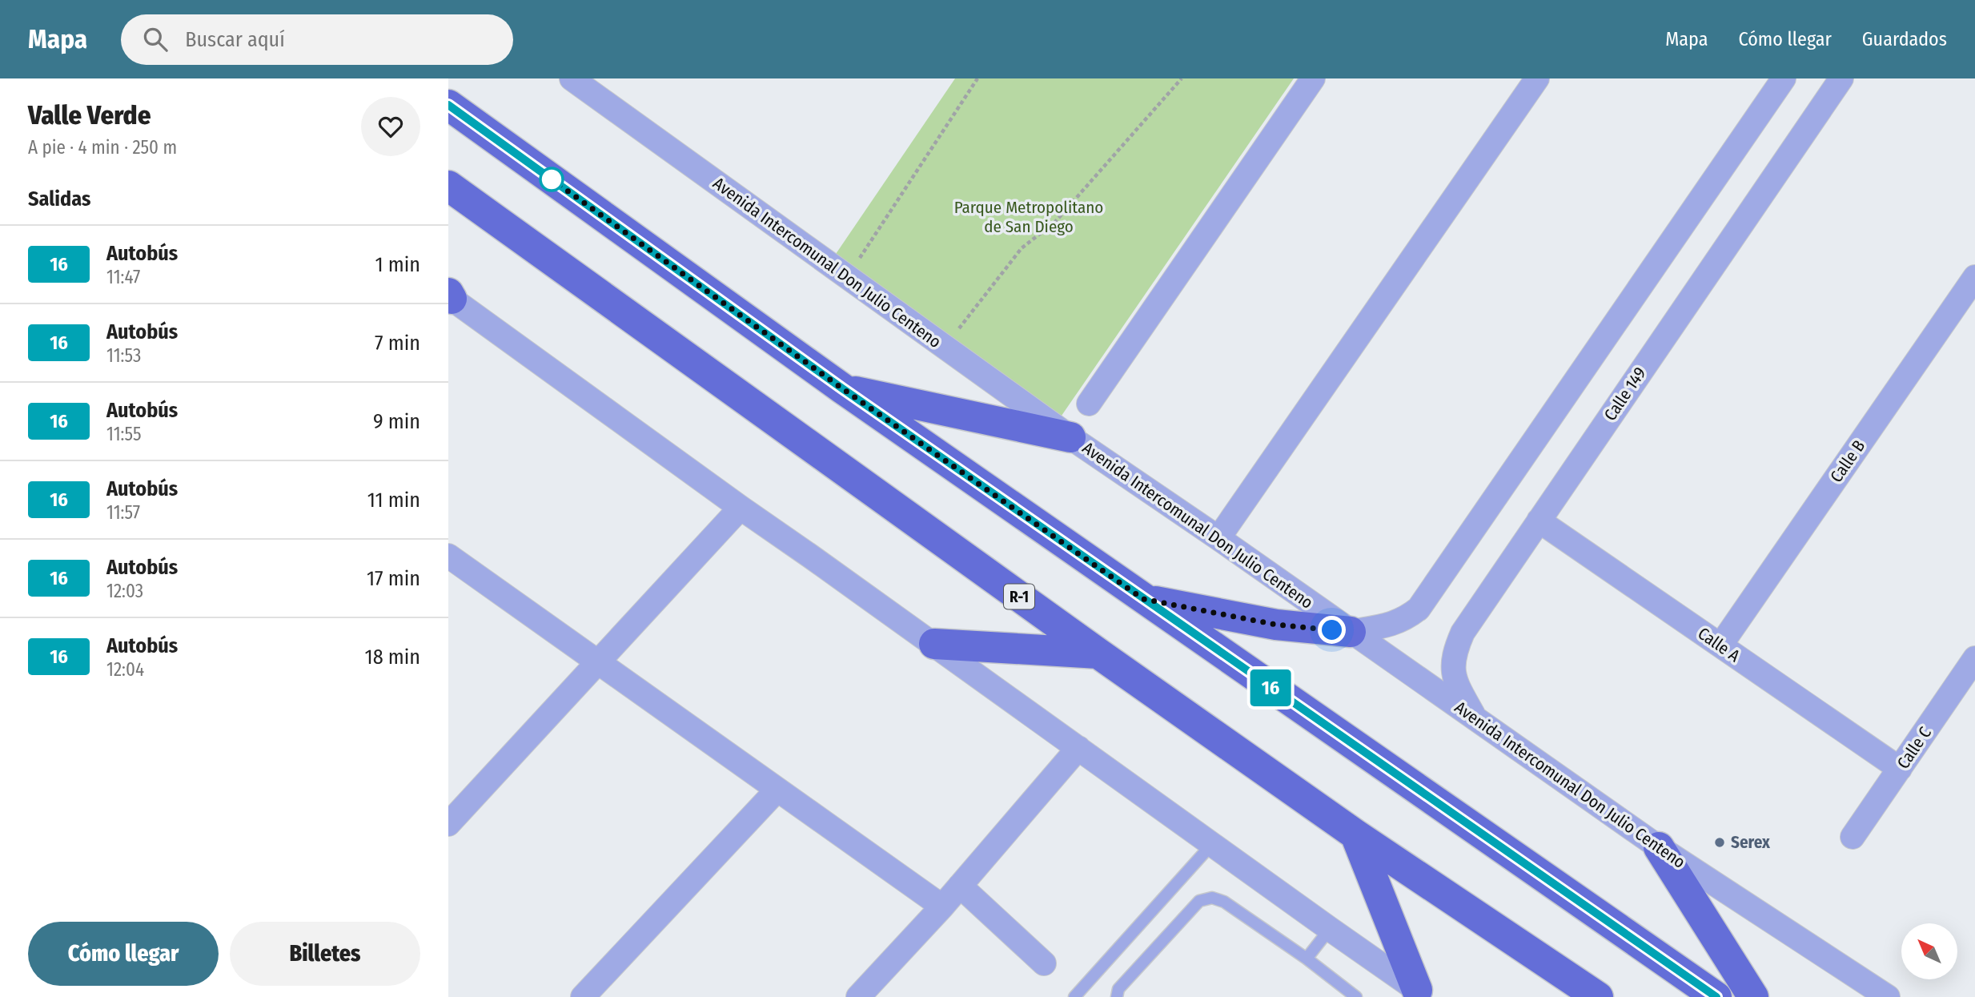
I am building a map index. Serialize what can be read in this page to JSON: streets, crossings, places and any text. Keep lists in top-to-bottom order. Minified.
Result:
{"streets":{"main road":["R-1"],"street":["Avenida Intercomunal Don Julio Centeno","Calle 149","Calle B","Calle A","Calle C"]},"crossings":[["Avenida Intercomunal Don Julio Centeno","Calle 149"],["Calle 149","Calle A"],["Calle B","Calle A"],["Calle A","Calle C"]],"parks":["Parque Metropolitano de San Diego"],"places":["Serex"],"lines":["bus line 16"],"north":"top left","page":{"header":"Mapa","search":"Buscar aquí","nav":["Mapa","Cómo llegar","Guardados"],"heading":[["Valle Verde","A pie · 4 min · 250 m"],"Salidas"],"on_map":"16","list":[{"mark":"16","name":"Autobús","note":"11:47","value":"1 min"},{"mark":"16","name":"Autobús","note":"11:53","value":"7 min"},{"mark":"16","name":"Autobús","note":"11:55","value":"9 min"},{"mark":"16","name":"Autobús","note":"11:57","value":"11 min"},{"mark":"16","name":"Autobús","note":"12:03","value":"17 min"},{"mark":"16","name":"Autobús","note":"12:04","value":"18 min"}],"buttons":["Cómo llegar","Billetes"]}}
